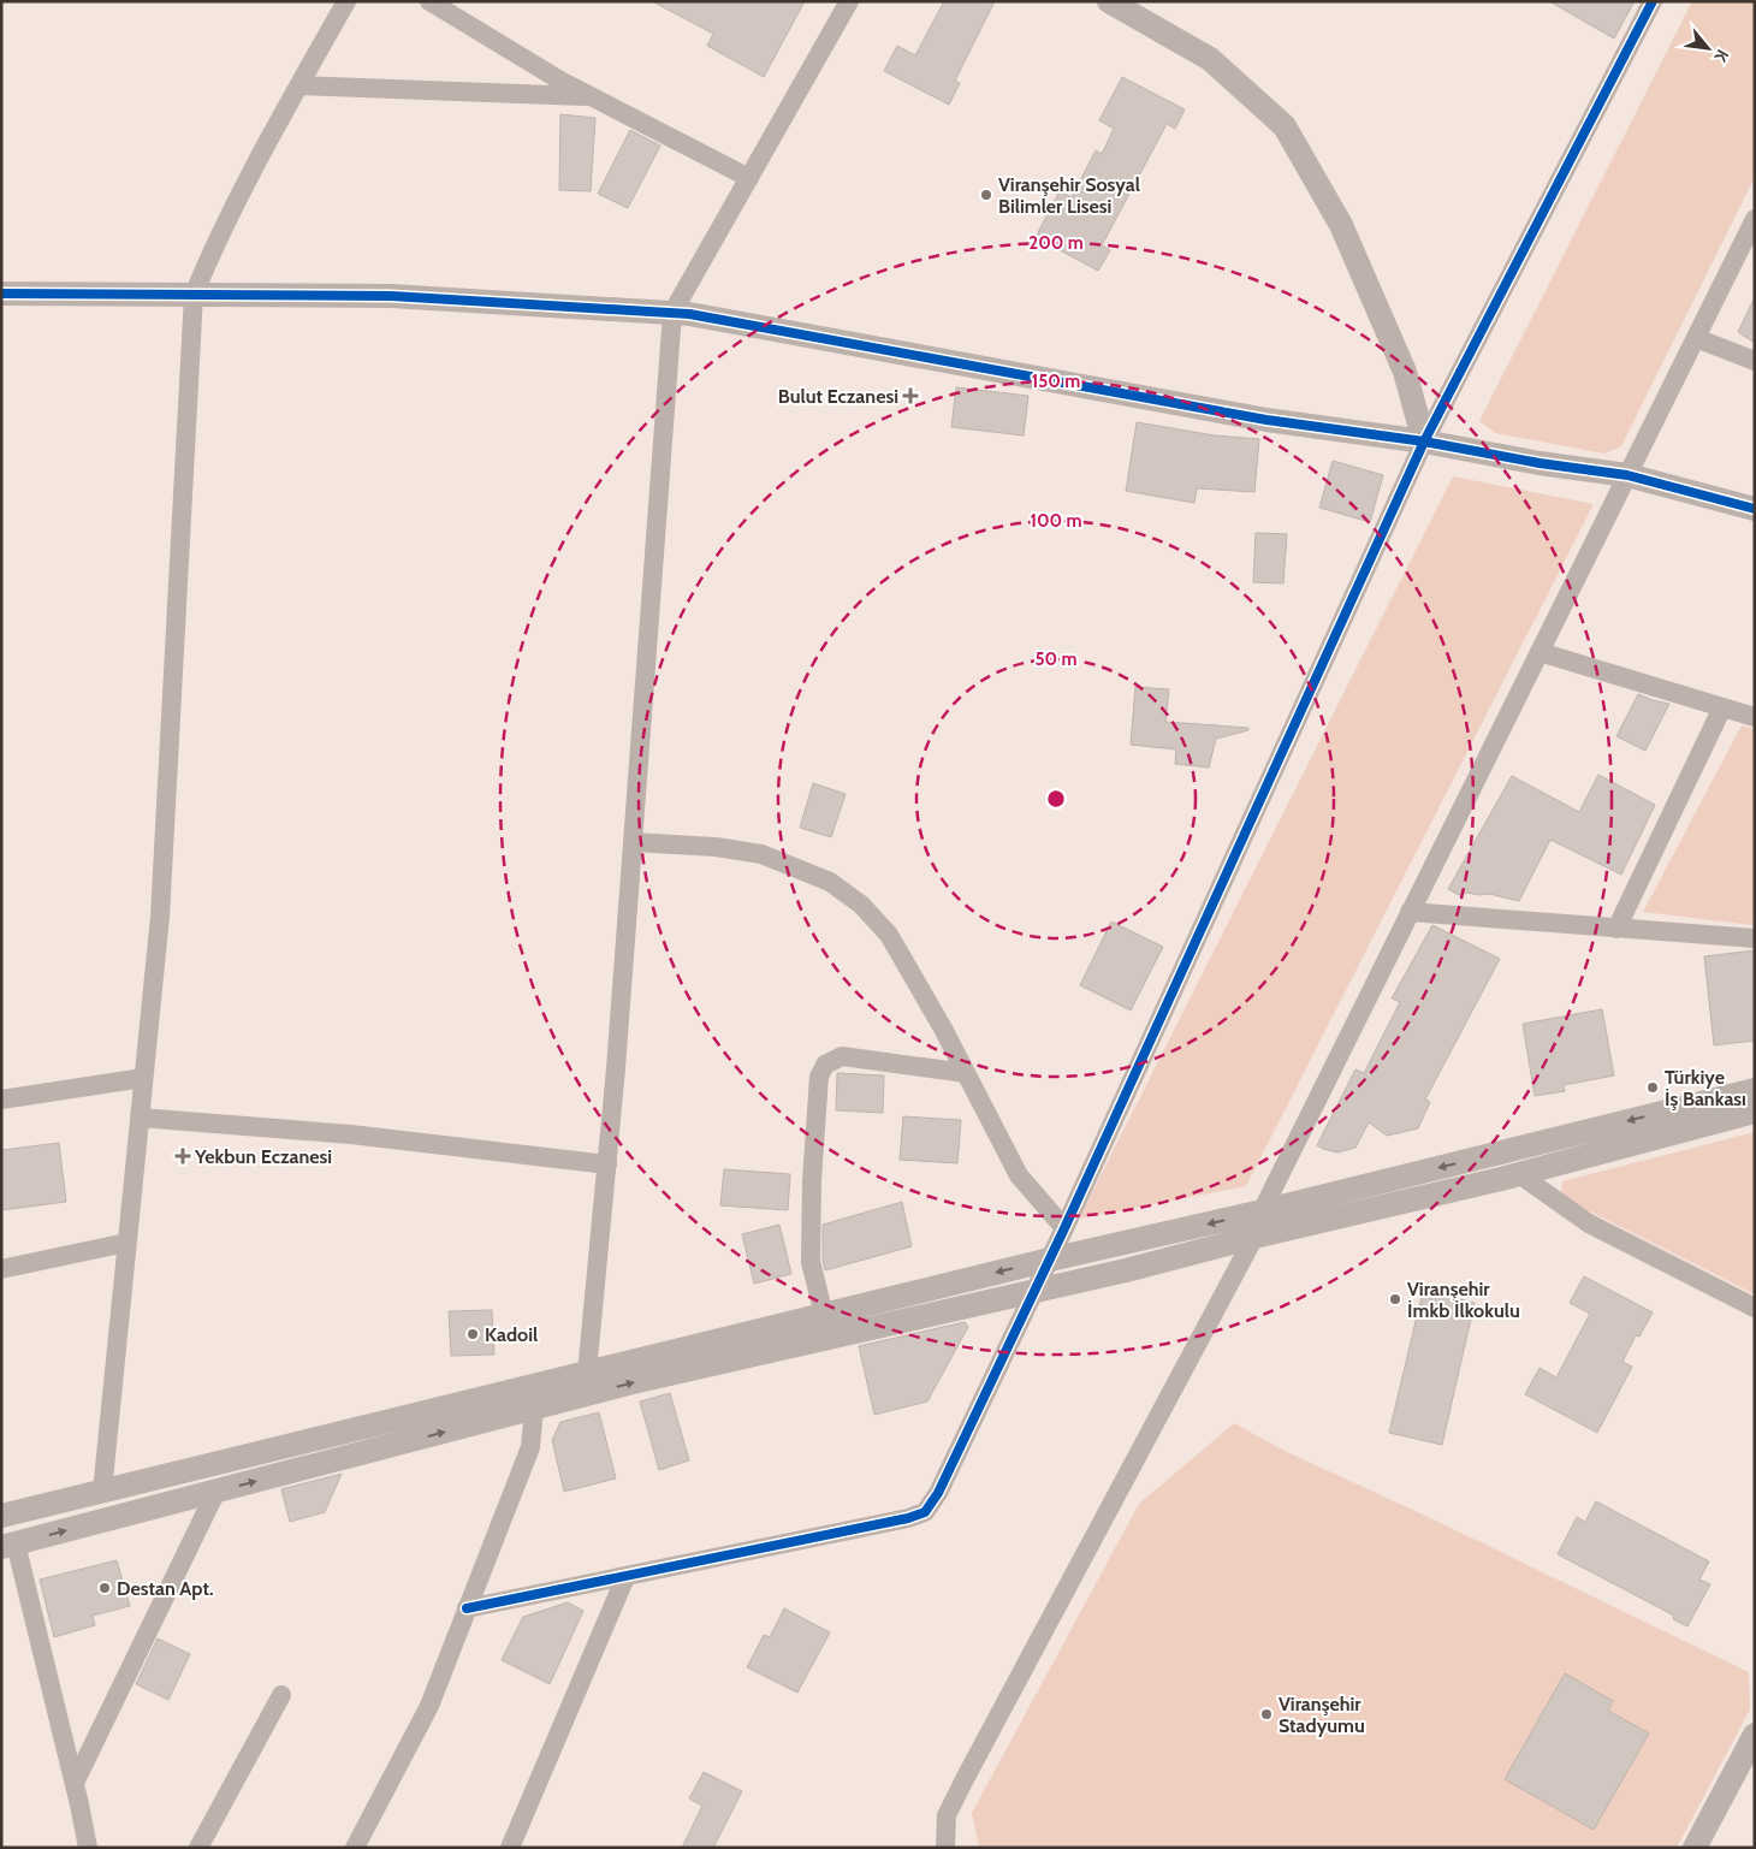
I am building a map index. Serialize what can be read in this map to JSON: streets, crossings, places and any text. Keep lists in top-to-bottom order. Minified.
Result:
{"places":{"other":["Viranşehir Sosyal Bilimler Lisesi","Türkiye İş Bankası","Viranşehir İmkb İlkokulu","Kadoil","Destan Apt.","Viranşehir Stadyumu"],"health":["Bulut Eczanesi","Yekbun Eczanesi"]},"north":"bottom right","rings":["200 m","150 m","100 m","50 m"]}
